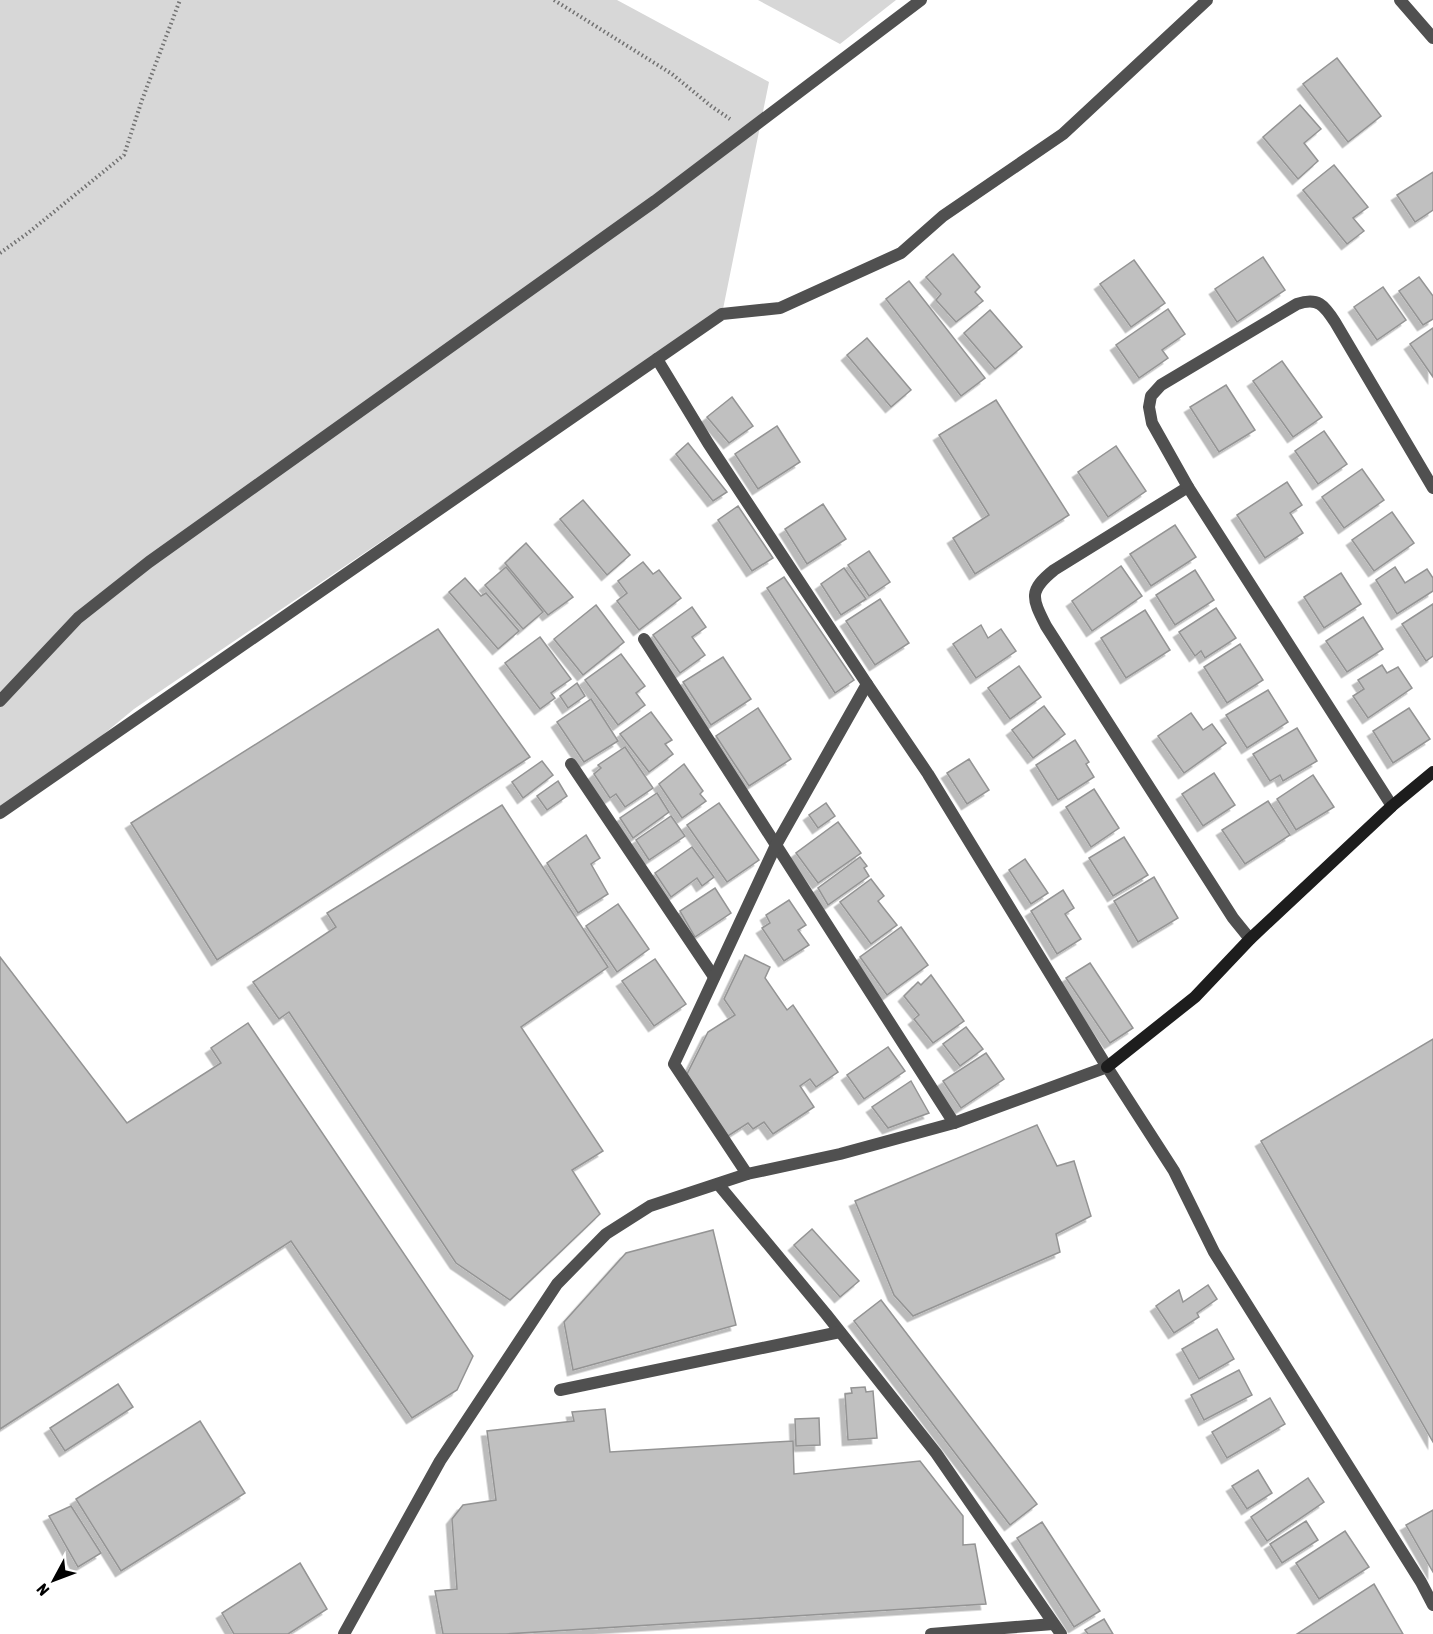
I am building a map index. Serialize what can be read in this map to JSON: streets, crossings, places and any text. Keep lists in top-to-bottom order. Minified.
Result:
{"north":"bottom left"}
